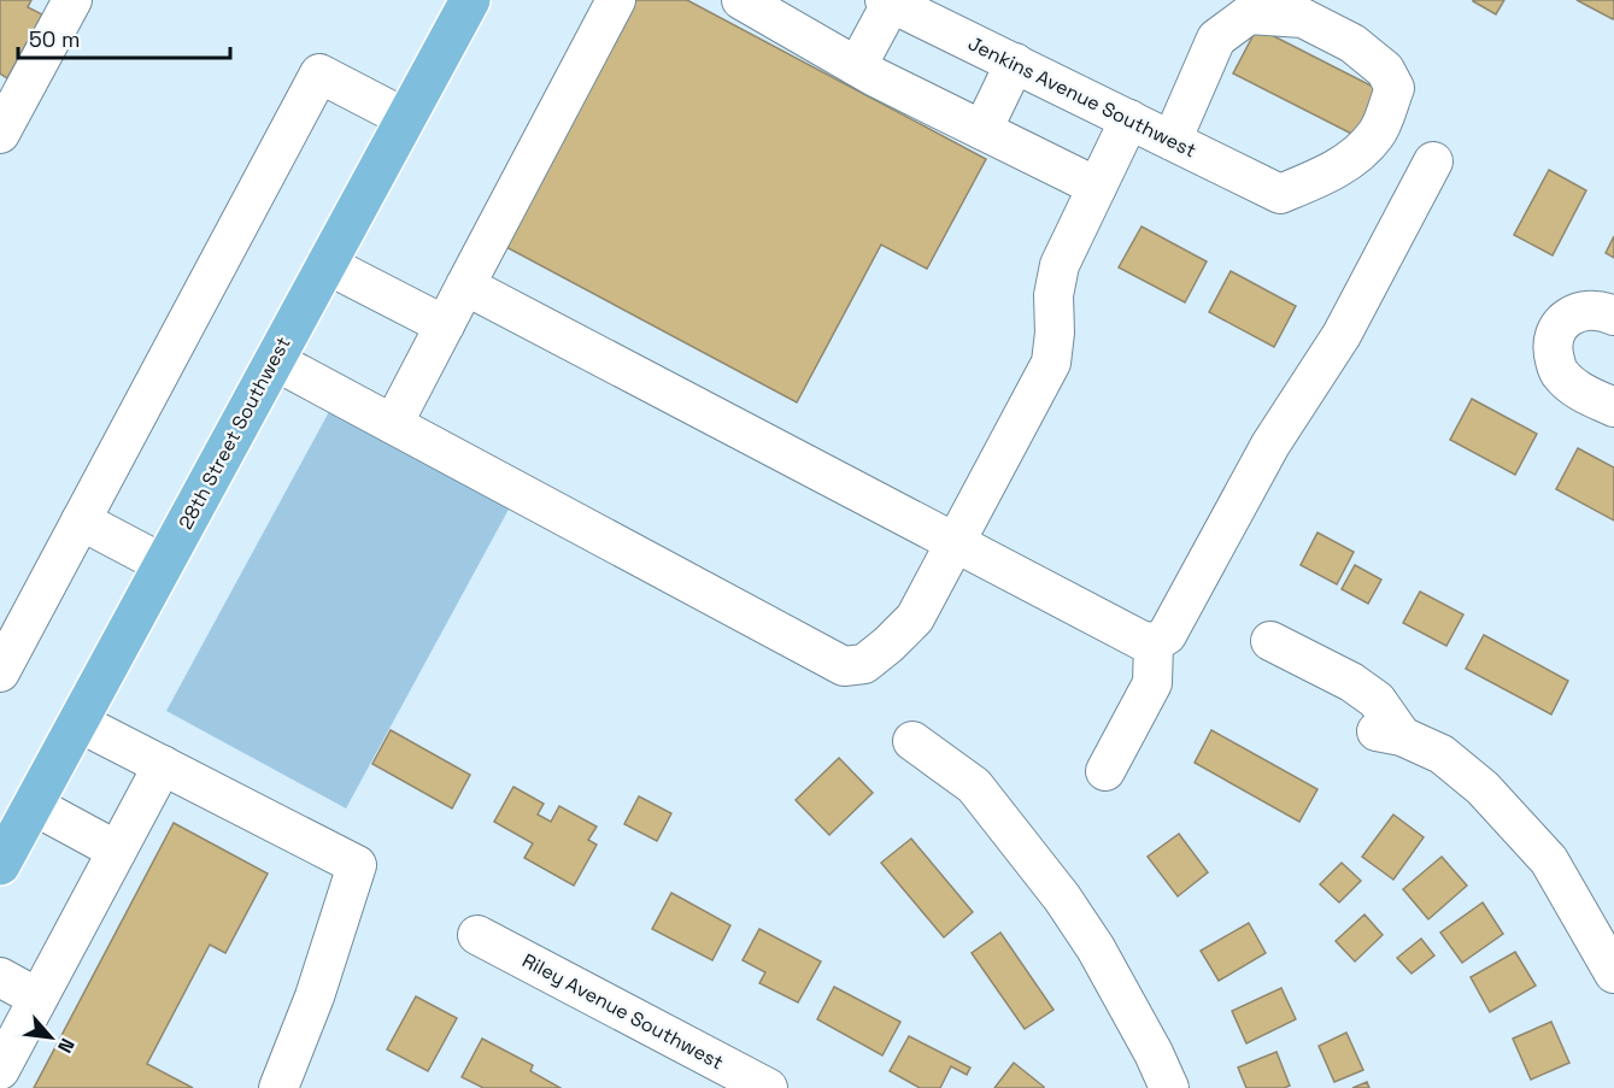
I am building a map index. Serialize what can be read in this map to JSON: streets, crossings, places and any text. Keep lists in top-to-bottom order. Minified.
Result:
{"streets":{"main road":["28th Street Southwest"],"street":["Jenkins Avenue Southwest","Riley Avenue Southwest"]},"scale_bar":"50 m","north":"bottom right"}
